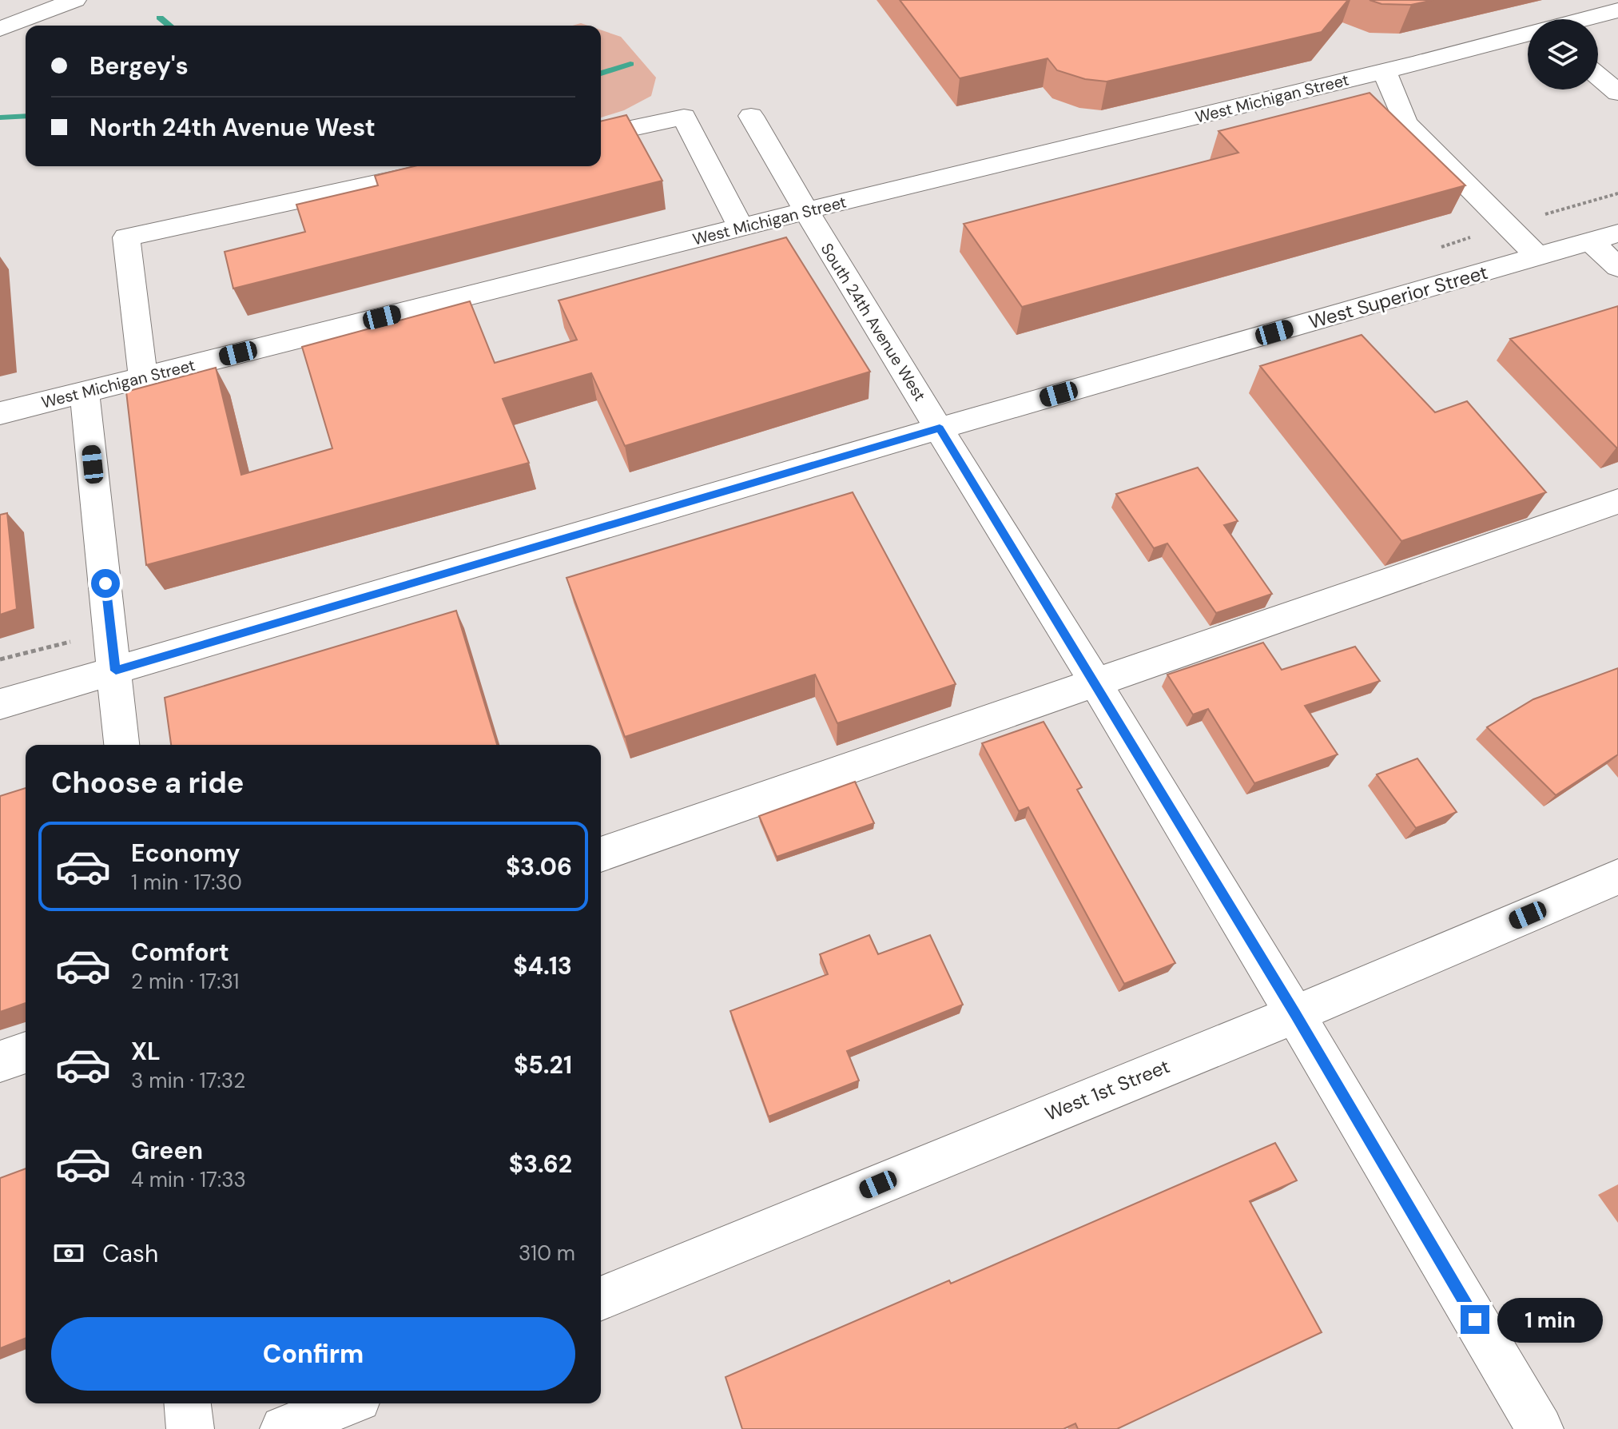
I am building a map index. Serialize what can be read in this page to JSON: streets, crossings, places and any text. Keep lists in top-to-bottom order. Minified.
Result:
{"streets":{"main road":["West Michigan Street","West Superior Street","South 24th Avenue West","West 1st Street"]},"crossings":[["West Michigan Street","South 24th Avenue West"],["West Superior Street","South 24th Avenue West"],["South 24th Avenue West","West 1st Street"]],"page":{"banner":["Bergey's","North 24th Avenue West"],"heading":"Choose a ride","list":[{"name":"Economy","note":"1 min · 17:30","value":"$3.06"},{"name":"Comfort","note":"2 min · 17:31","value":"$4.13"},{"name":"XL","note":"3 min · 17:32","value":"$5.21"},{"name":"Green","note":"4 min · 17:33","value":"$3.62"}],"pay":["Cash","310 m"],"bubble":"1 min","buttons":"Confirm"}}
